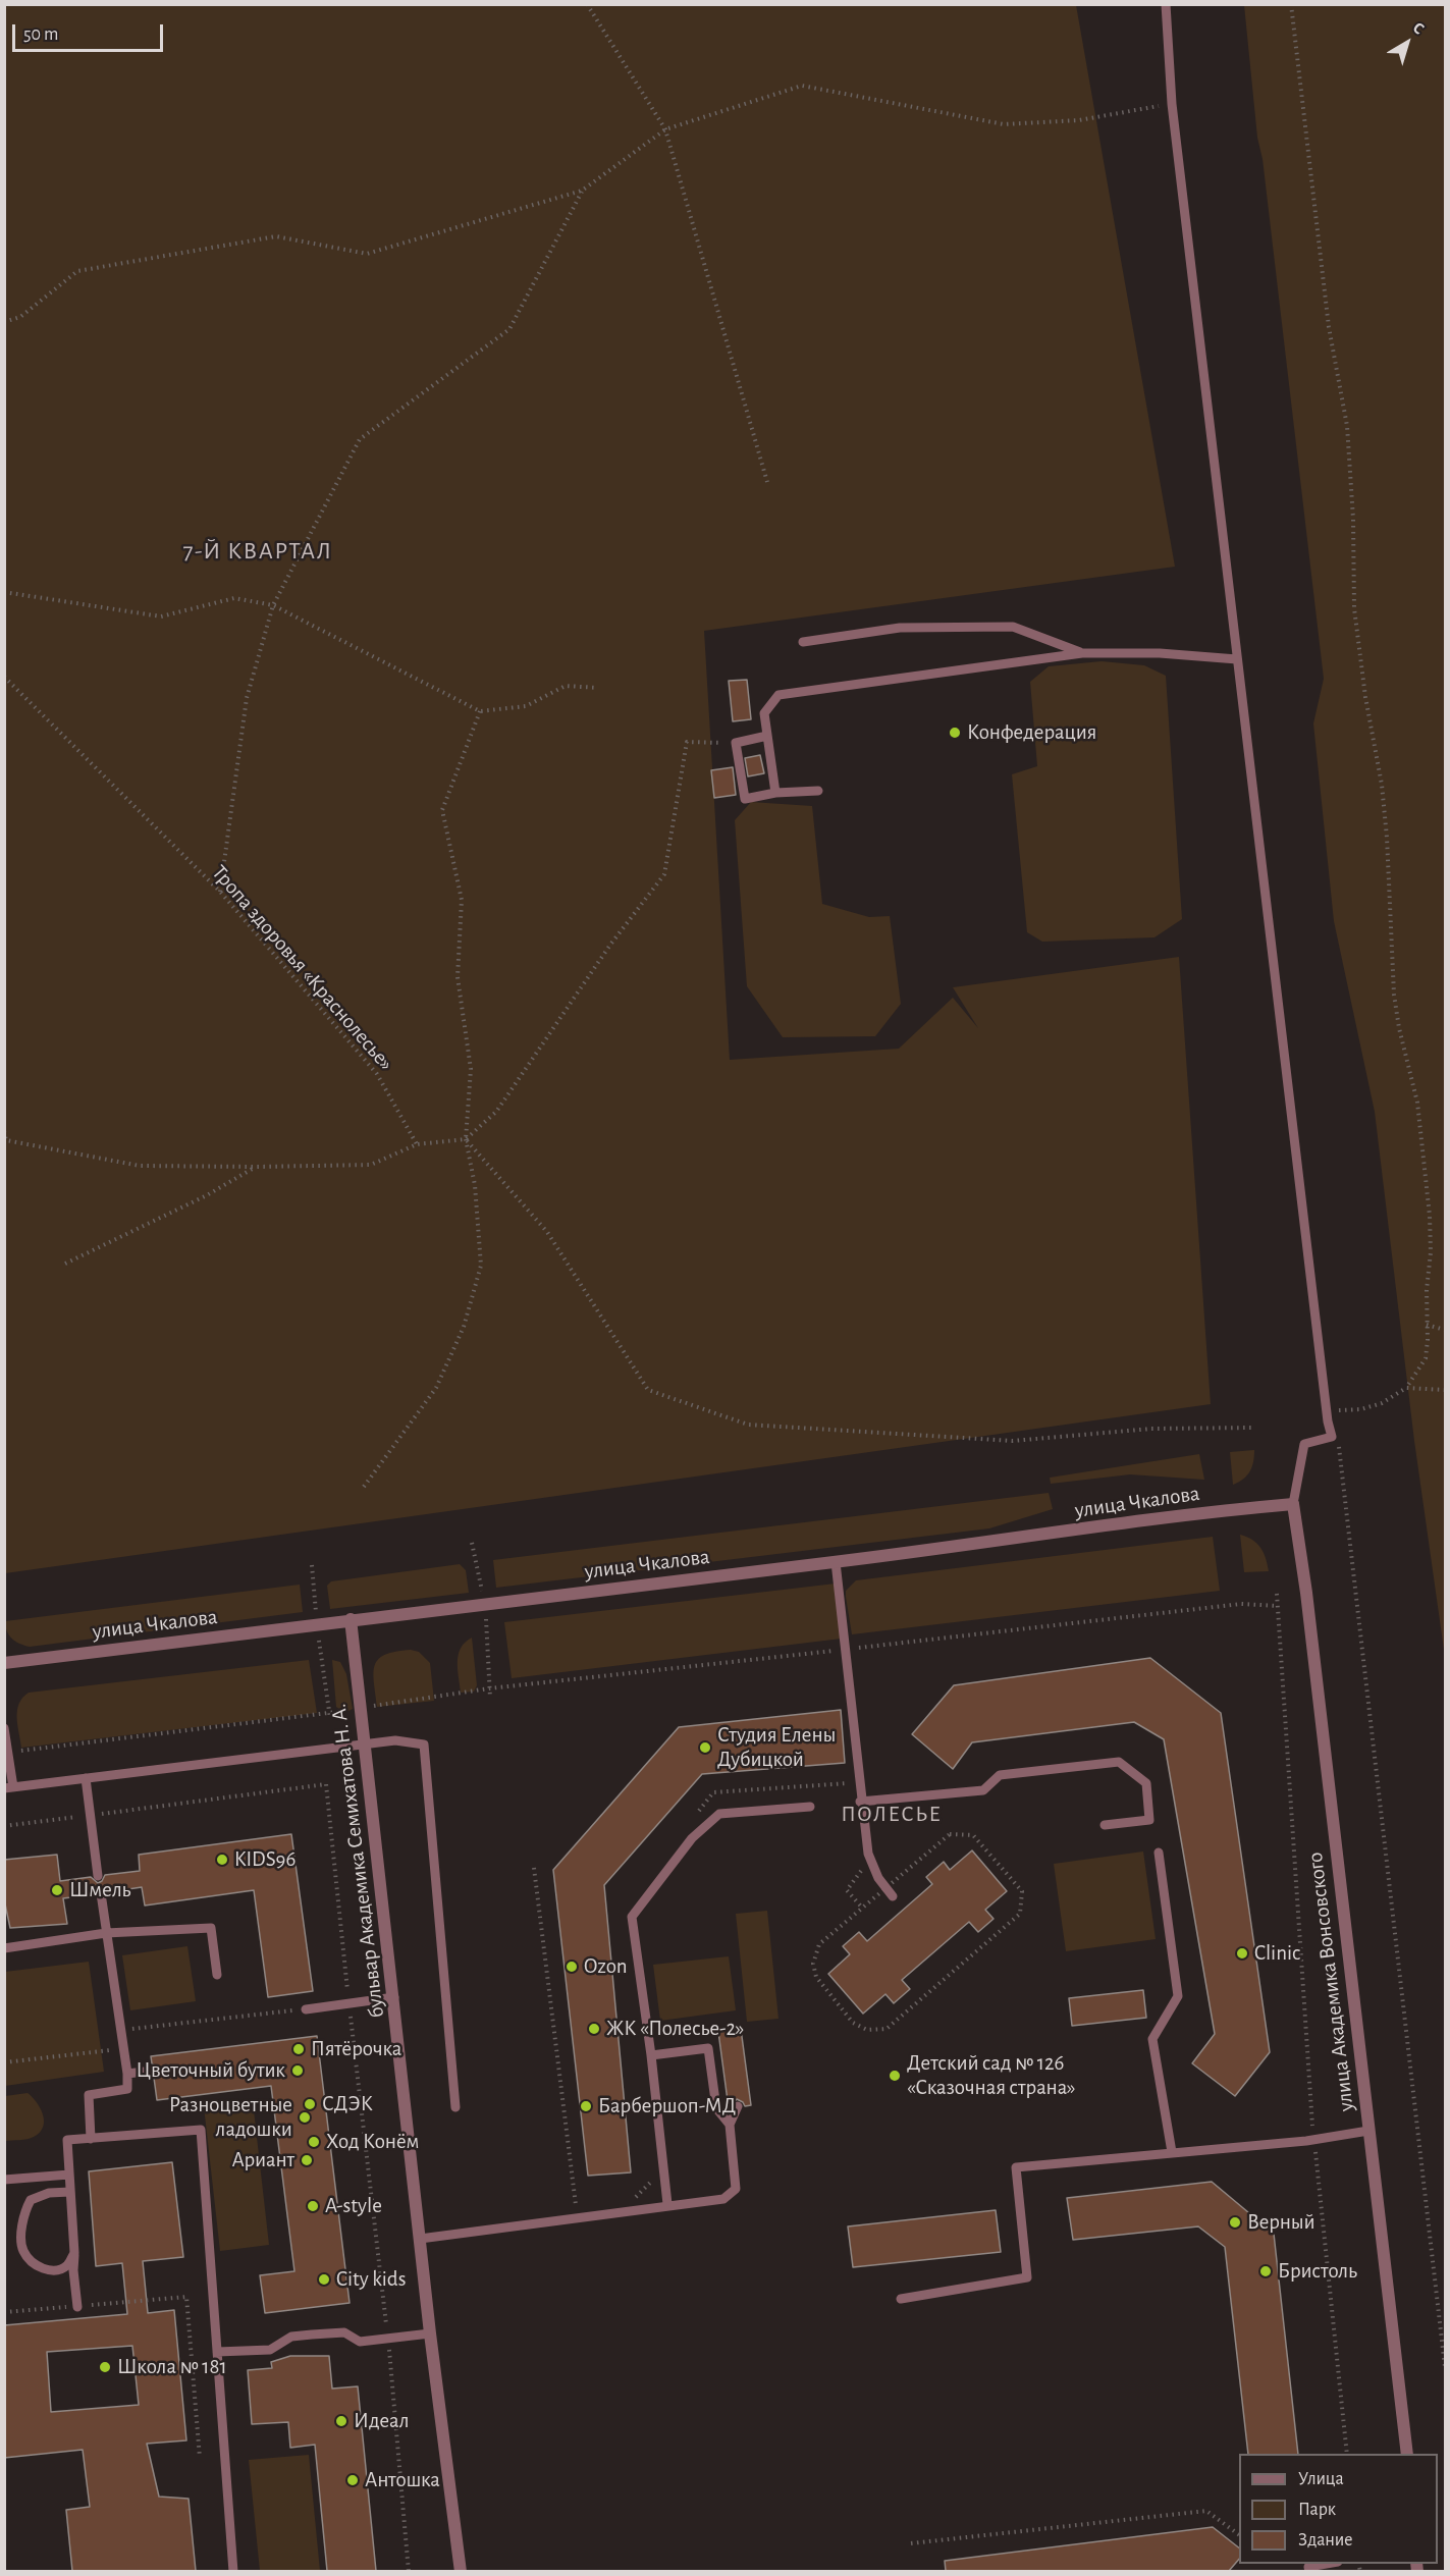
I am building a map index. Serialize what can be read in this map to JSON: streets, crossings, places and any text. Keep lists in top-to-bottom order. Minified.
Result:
{"streets":{"street":["улица Чкалова","бульвар Академика Семихатова Н. А.","улица Академика Вонсовского"],"path":["Тропа здоровья «Краснолесье»"]},"crossings":[["улица Чкалова","бульвар Академика Семихатова Н. А."],["улица Чкалова","улица Академика Вонсовского"]],"districts":["7-Й КВАРТАЛ","ПОЛЕСЬЕ"],"places":["Конфедерация","Студия Елены Дубицкой","KIDS96","Шмель","Clinic","Ozon","ЖК «Полесье-2»","Пятёрочка","Цветочный бутик","Детский сад № 126 «Сказочная страна»","СДЭК","Барбершоп-МД","Разноцветные ладошки","Ход Конём","Ариант","A-style","Верный","Бристоль","City kids","Школа № 181","Идеал","Антошка"],"legend":["Улица","Парк","Здание"],"scale_bar":"50 m","north":"top right"}
